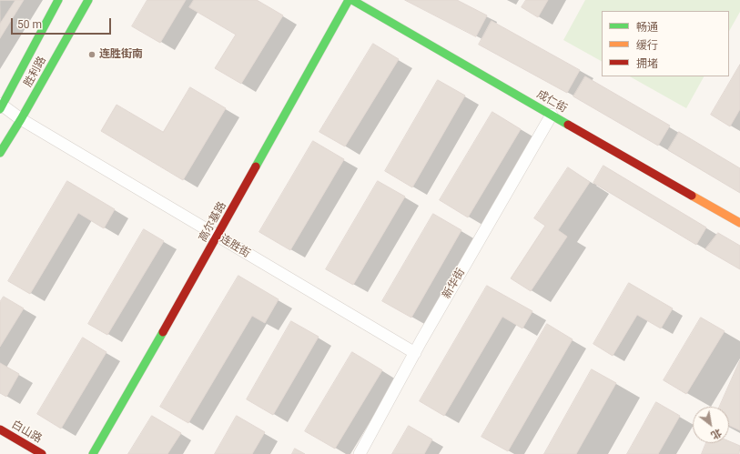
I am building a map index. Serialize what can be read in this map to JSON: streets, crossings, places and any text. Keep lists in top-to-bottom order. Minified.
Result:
{"streets":{"main road":["胜利路","成仁街","高尔基路","白山路"],"street":["连胜街","新华街"]},"crossings":[["胜利路","连胜街"],["成仁街","新华街"],["高尔基路","连胜街"],["连胜街","新华街"]],"places":["连胜街南"],"legend":["畅通","缓行","拥堵"],"scale_bar":"50 m","north":"bottom right"}
